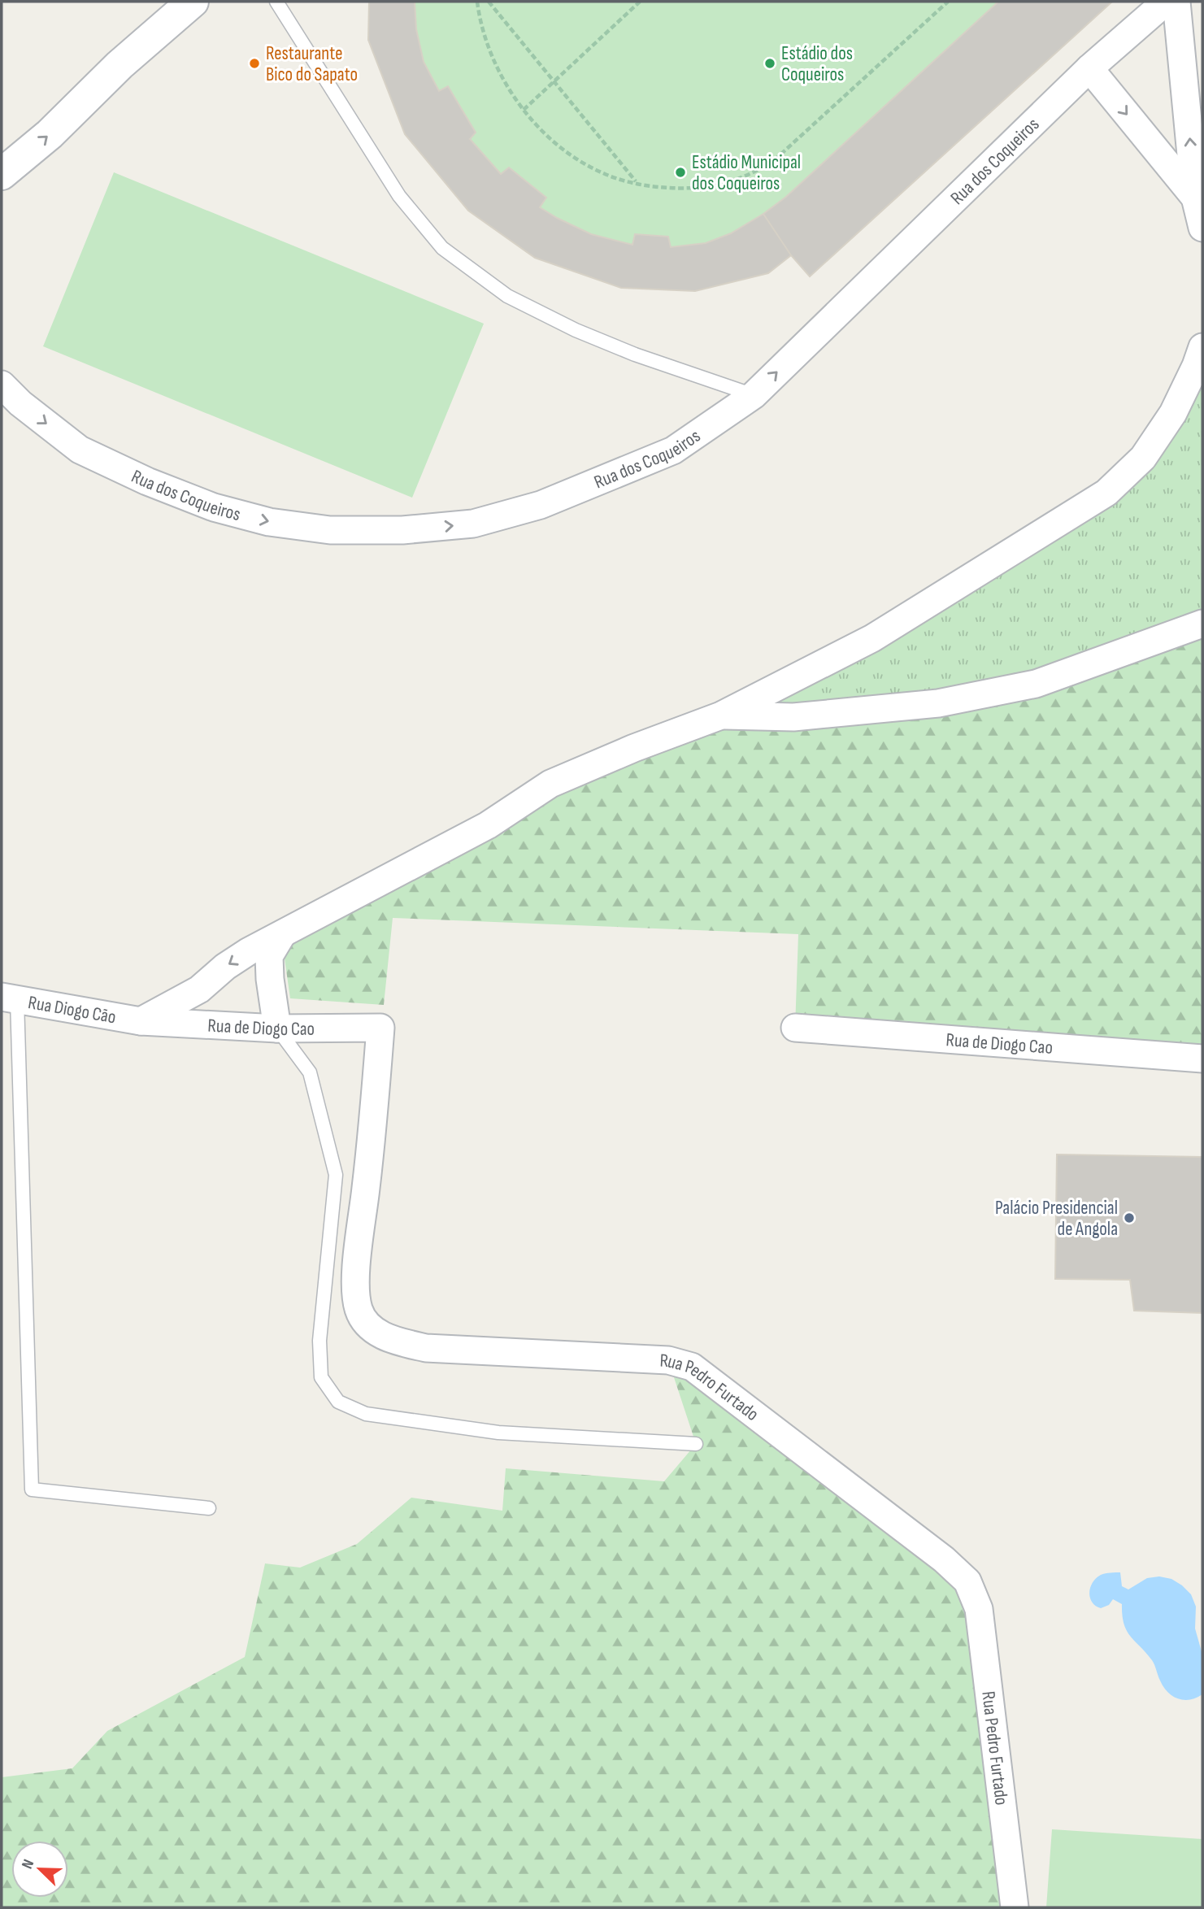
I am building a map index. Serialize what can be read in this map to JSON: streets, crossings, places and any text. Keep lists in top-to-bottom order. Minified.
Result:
{"streets":{"street":["Rua dos Coqueiros","Rua Diogo Cão","Rua de Diogo Cao","Rua Pedro Furtado"]},"crossings":[["Rua Diogo Cão","Rua de Diogo Cao"],["Rua de Diogo Cao","Rua Pedro Furtado"]],"one_way":["Rua dos Coqueiros"],"places":["Restaurante Bico do Sapato","Estádio dos Coqueiros","Estádio Municipal dos Coqueiros","Palácio Presidencial de Angola"],"north":"top left"}
